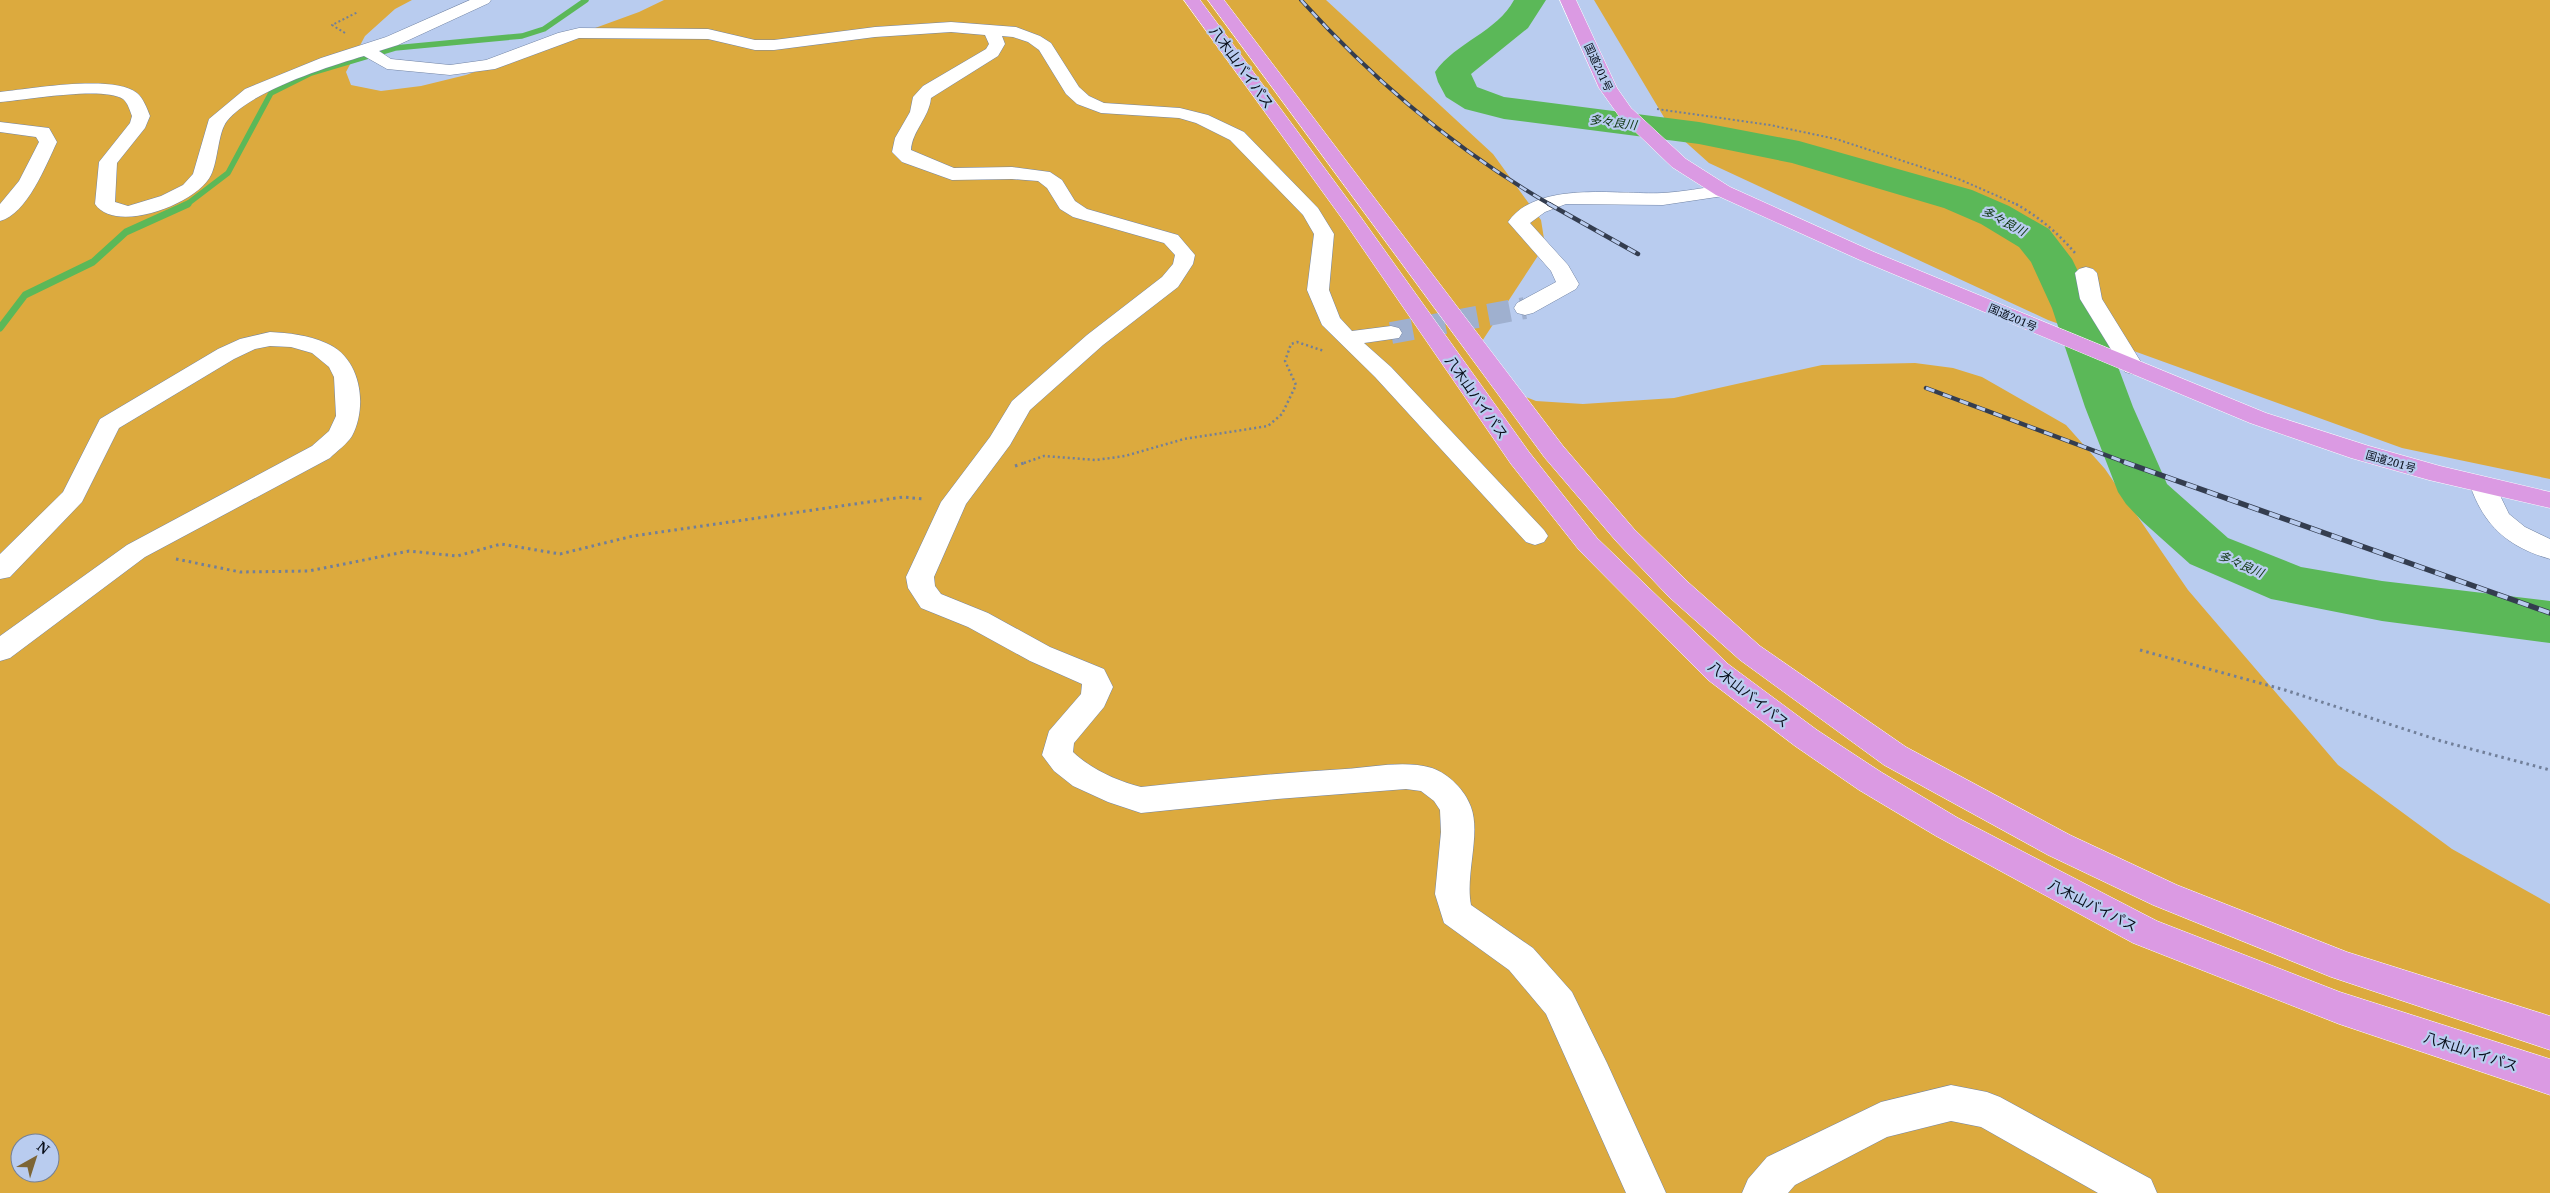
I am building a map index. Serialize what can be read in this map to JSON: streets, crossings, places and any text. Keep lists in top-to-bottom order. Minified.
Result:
{"streets":{"highway":["八木山バイパス","国道201号"]},"water":["多々良川"],"north":"top right"}
